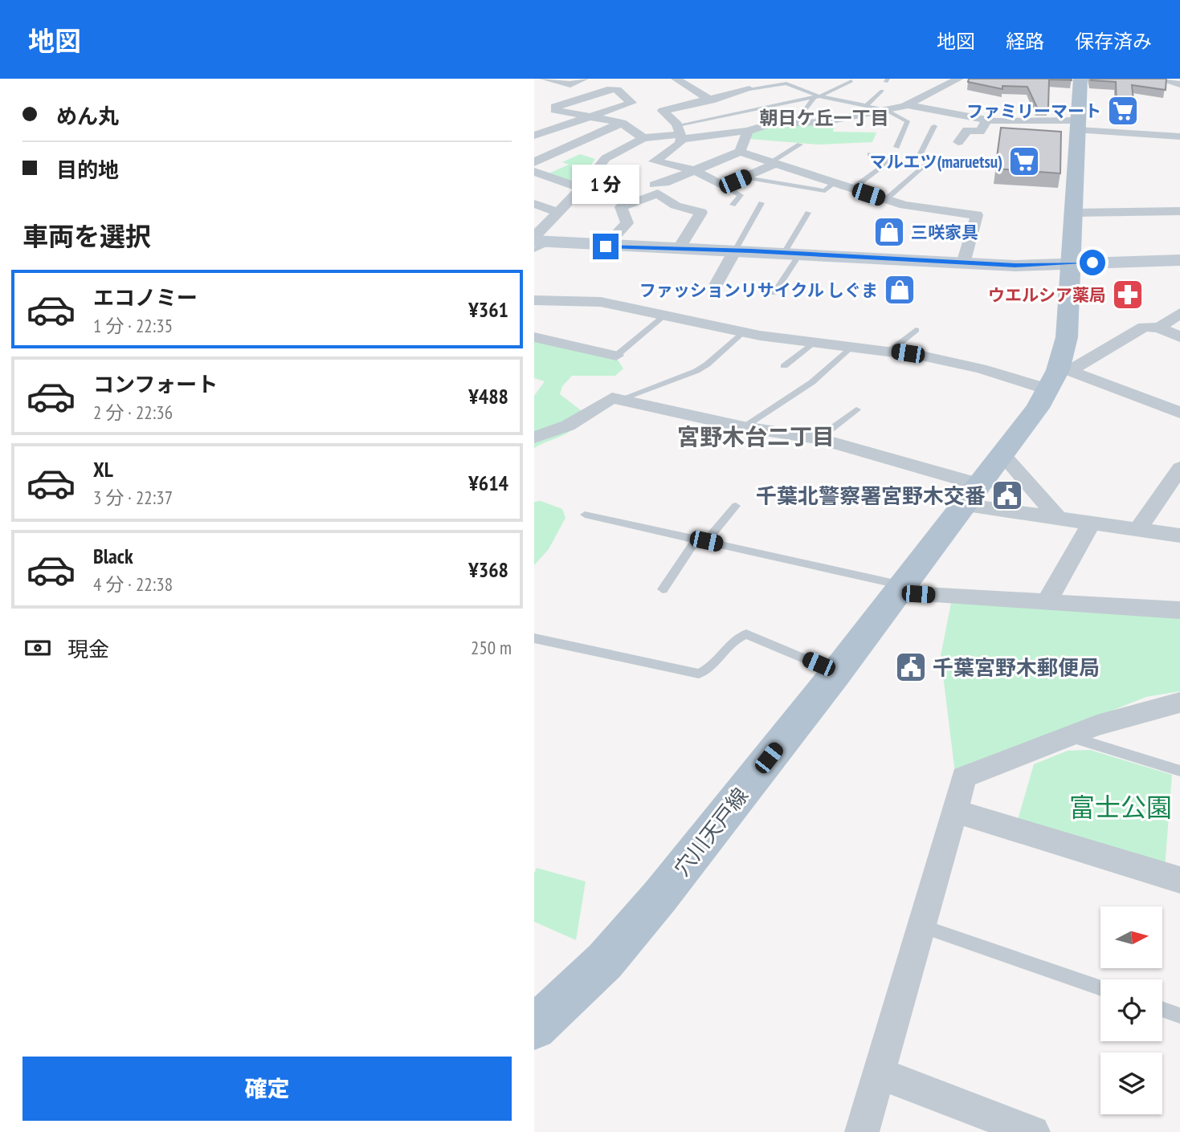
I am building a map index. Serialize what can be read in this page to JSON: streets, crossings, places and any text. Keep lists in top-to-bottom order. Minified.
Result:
{"streets":{"main road":["穴川天戸線"]},"districts":["朝日ケ丘一丁目","宮野木台二丁目"],"parks":["富士公園"],"places":{"supermarket":["ファミリーマート","マルエツ(maruetsu)"],"shop":["三咲家具","ファッションリサイクル しぐま"],"pharmacy":["ウエルシア薬局"],"public building":["千葉北警察署宮野木交番","千葉宮野木郵便局"]},"north":"right","page":{"header":"地図","nav":["地図","経路","保存済み"],"banner":["めん丸","目的地"],"bubble":"1 分","heading":"車両を選択","list":[{"name":"エコノミー","note":"1 分 · 22:35","value":"¥361"},{"name":"コンフォート","note":"2 分 · 22:36","value":"¥488"},{"name":"XL","note":"3 分 · 22:37","value":"¥614"},{"name":"Black","note":"4 分 · 22:38","value":"¥368"}],"pay":["現金","250 m"],"buttons":"確定"}}
